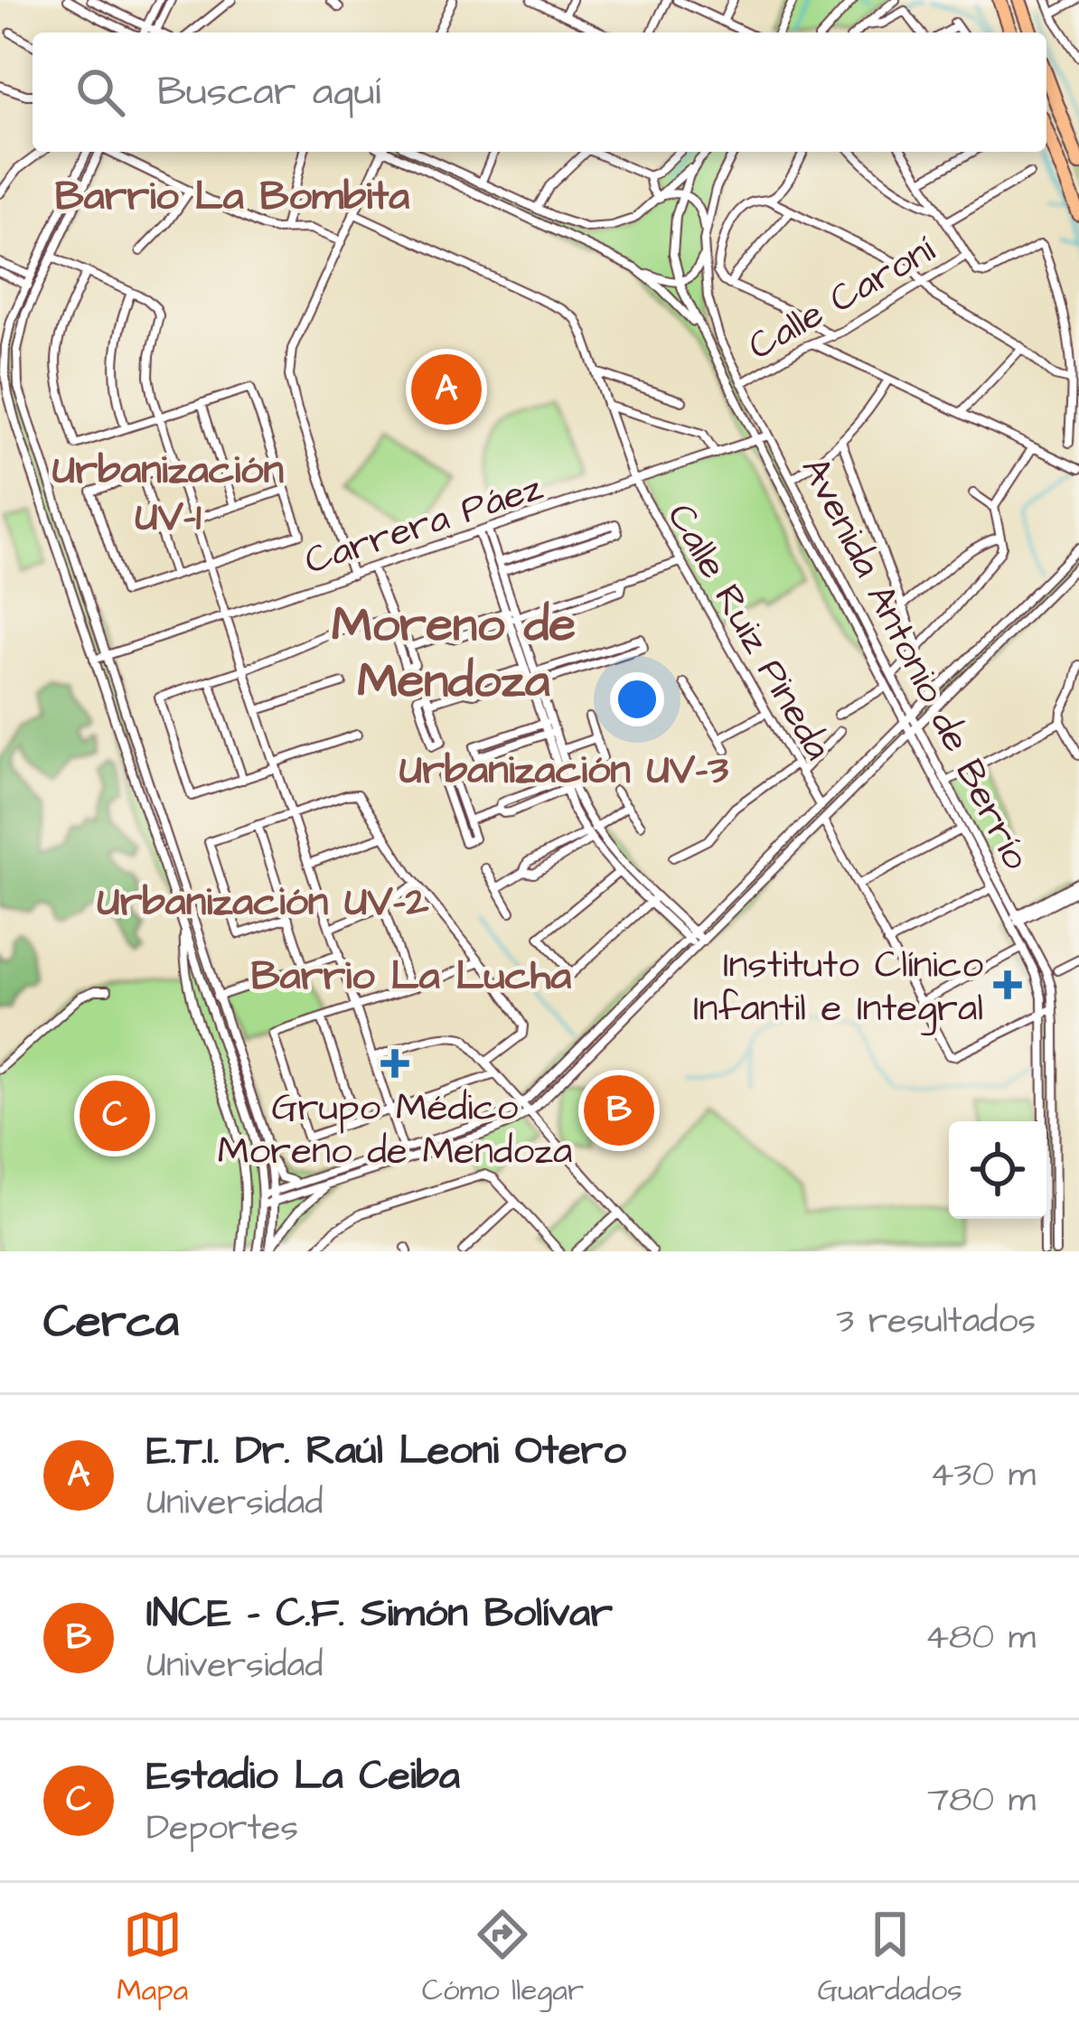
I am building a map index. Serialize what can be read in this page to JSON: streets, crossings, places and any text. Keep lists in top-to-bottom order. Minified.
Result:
{"streets":{"street":["Calle Caroní","Carrera Páez","Calle Ruiz Pineda","Avenida Antonio de Berrío"]},"crossings":[["Calle Caroní","Avenida Antonio de Berrío"],["Carrera Páez","Calle Ruiz Pineda"],["Carrera Páez","Avenida Antonio de Berrío"],["Calle Ruiz Pineda","Avenida Antonio de Berrío"]],"districts":["Barrio La Bombita","Urbanización UV-1","Moreno de Mendoza","Urbanización UV-3","Urbanización UV-2","Barrio La Lucha"],"places":{"health":["Instituto Clínico Infantil e Integral","Grupo Médico Moreno de Mendoza"]},"page":{"search":"Buscar aquí","pins":["A","B","C"],"heading":["Cerca","3 resultados"],"list":[{"mark":"A","name":"E.T.I. Dr. Raúl Leoni Otero","note":"Universidad","value":"430 m"},{"mark":"B","name":"INCE - C.F. Simón Bolívar","note":"Universidad","value":"480 m"},{"mark":"C","name":"Estadio La Ceiba","note":"Deportes","value":"780 m"}],"nav":["Mapa","Cómo llegar","Guardados"]}}
